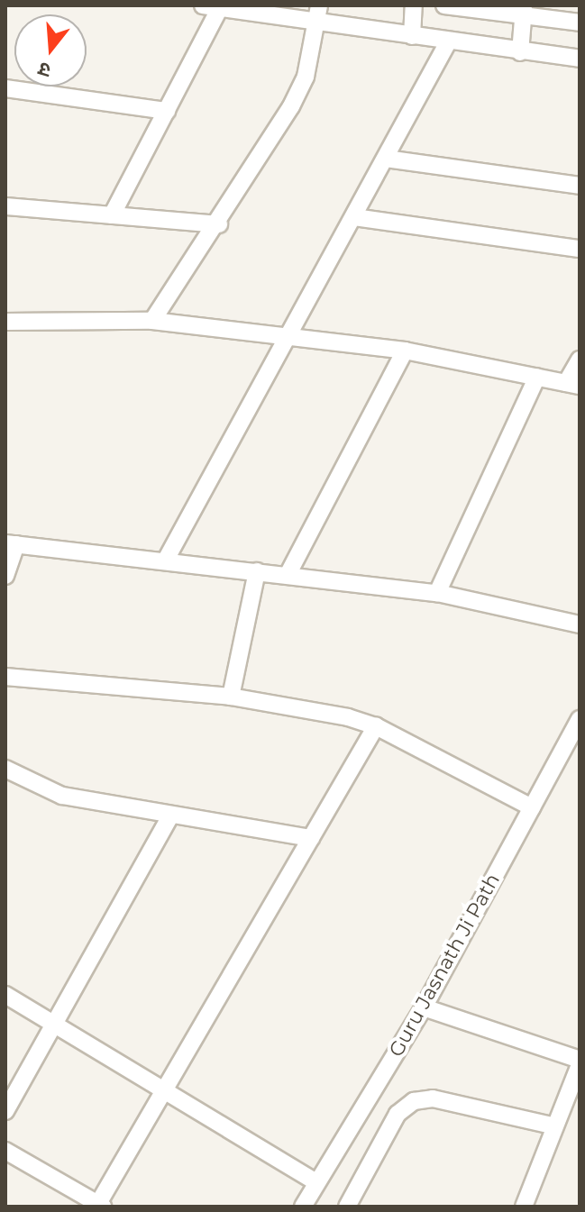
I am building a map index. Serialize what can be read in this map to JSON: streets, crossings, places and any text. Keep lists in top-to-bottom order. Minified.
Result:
{"streets":{"street":["Guru Jasnath Ji Path"]},"north":"bottom"}
